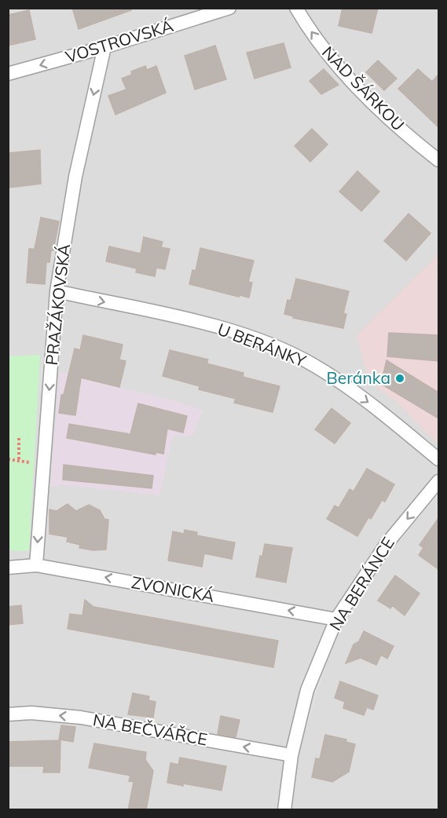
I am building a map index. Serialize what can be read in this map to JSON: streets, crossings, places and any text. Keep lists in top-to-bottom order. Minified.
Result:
{"streets":{"street":["VOSTROVSKÁ","NAD ŠÁRKOU","PRAŽÁKOVSKÁ","U BERÁNKY","NA BERÁNCE","ZVONICKÁ","NA BEČVÁŘCE"]},"crossings":[["VOSTROVSKÁ","PRAŽÁKOVSKÁ"],["PRAŽÁKOVSKÁ","U BERÁNKY"],["PRAŽÁKOVSKÁ","ZVONICKÁ"],["NA BERÁNCE","ZVONICKÁ"],["NA BERÁNCE","NA BEČVÁŘCE"]],"one_way":["VOSTROVSKÁ","NAD ŠÁRKOU","PRAŽÁKOVSKÁ","U BERÁNKY","NA BERÁNCE","ZVONICKÁ","NA BEČVÁŘCE"],"places":["Beránka"]}
